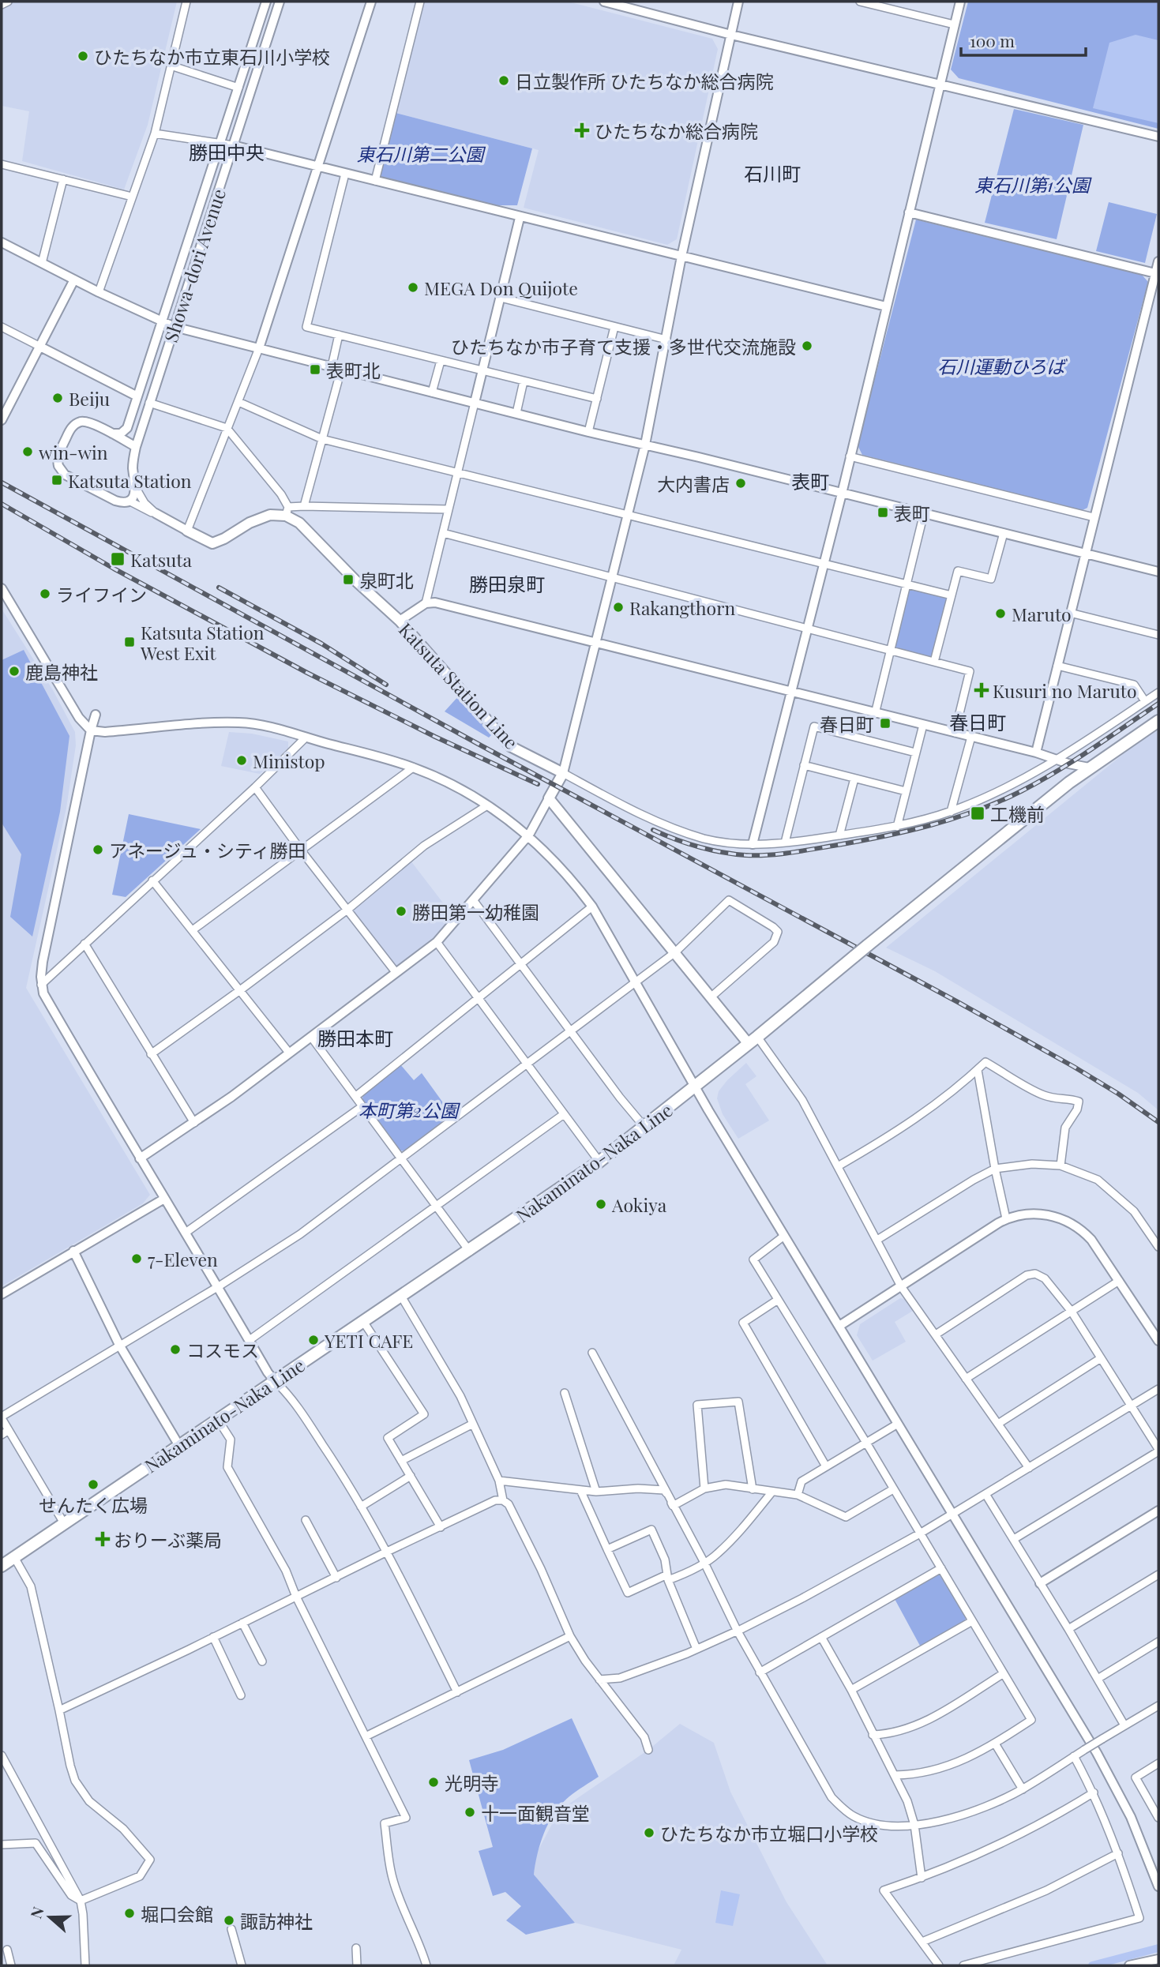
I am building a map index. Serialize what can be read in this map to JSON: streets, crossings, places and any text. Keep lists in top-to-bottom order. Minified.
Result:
{"streets":{"main road":["Katsuta Station Line","Nakaminato-Naka Line"],"street":["Showa-dori Avenue"]},"districts":["勝田中央","石川町","表町","勝田泉町","春日町","勝田本町"],"parks":["東石川第二公園","東石川第1公園","石川運動ひろば","本町第2公園"],"places":{"other":["ひたちなか市立東石川小学校","日立製作所 ひたちなか総合病院","MEGA Don Quijote","ひたちなか市子育て支援・多世代交流施設","Beiju","win-win","大内書店","ライフイン","Rakangthorn","Maruto","鹿島神社","Ministop","アネージュ・シティ勝田","勝田第一幼稚園","Aokiya","7-Eleven","YETI CAFE","コスモス","せんたく広場","光明寺","十一面観音堂","ひたちなか市立堀口小学校","堀口会館","諏訪神社"],"health":["ひたちなか総合病院","Kusuri no Maruto","おりーぶ薬局"],"transit":["表町北","Katsuta Station","表町","Katsuta","泉町北","Katsuta Station West Exit","春日町","工機前"]},"scale_bar":"100 m","north":"left"}
